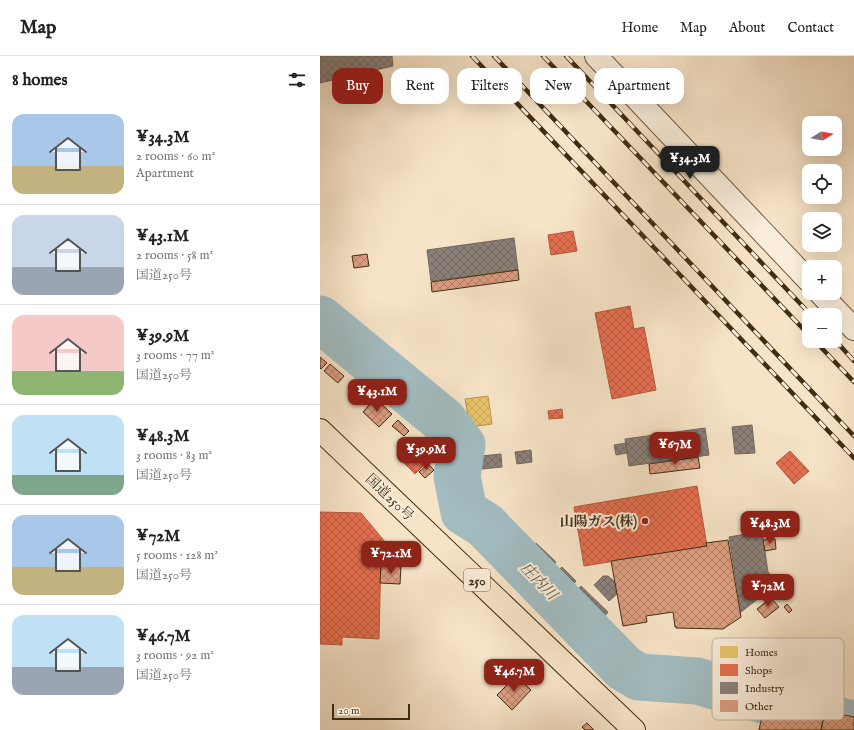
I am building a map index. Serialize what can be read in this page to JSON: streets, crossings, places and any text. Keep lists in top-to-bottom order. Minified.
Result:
{"streets":{"highway":["国道250号","250"]},"water":["庄内川"],"places":["山陽ガス(株)"],"legend":["Homes","Shops","Industry","Other"],"scale_bar":"20 m","north":"right","page":{"header":"Map","nav":["Home","Map","About","Contact"],"heading":"8 homes","chip":["Buy","Rent","Filters","New","Apartment"],"list":[{"name":"¥34.3M","note":"2 rooms · 60 m² · Apartment"},{"name":"¥43.1M","note":"2 rooms · 58 m² · 国道250号"},{"name":"¥39.9M","note":"3 rooms · 77 m² · 国道250号"},{"name":"¥48.3M","note":"3 rooms · 83 m² · 国道250号"},{"name":"¥72M","note":"5 rooms · 128 m² · 国道250号"},{"name":"¥46.7M","note":"3 rooms · 92 m² · 国道250号"}],"map_buttons":["+","−"],"price":["¥34.3M","¥43.1M","¥67M","¥39.9M","¥48.3M","¥72.1M","¥72M","¥46.7M"],"scale":"20 m"}}
